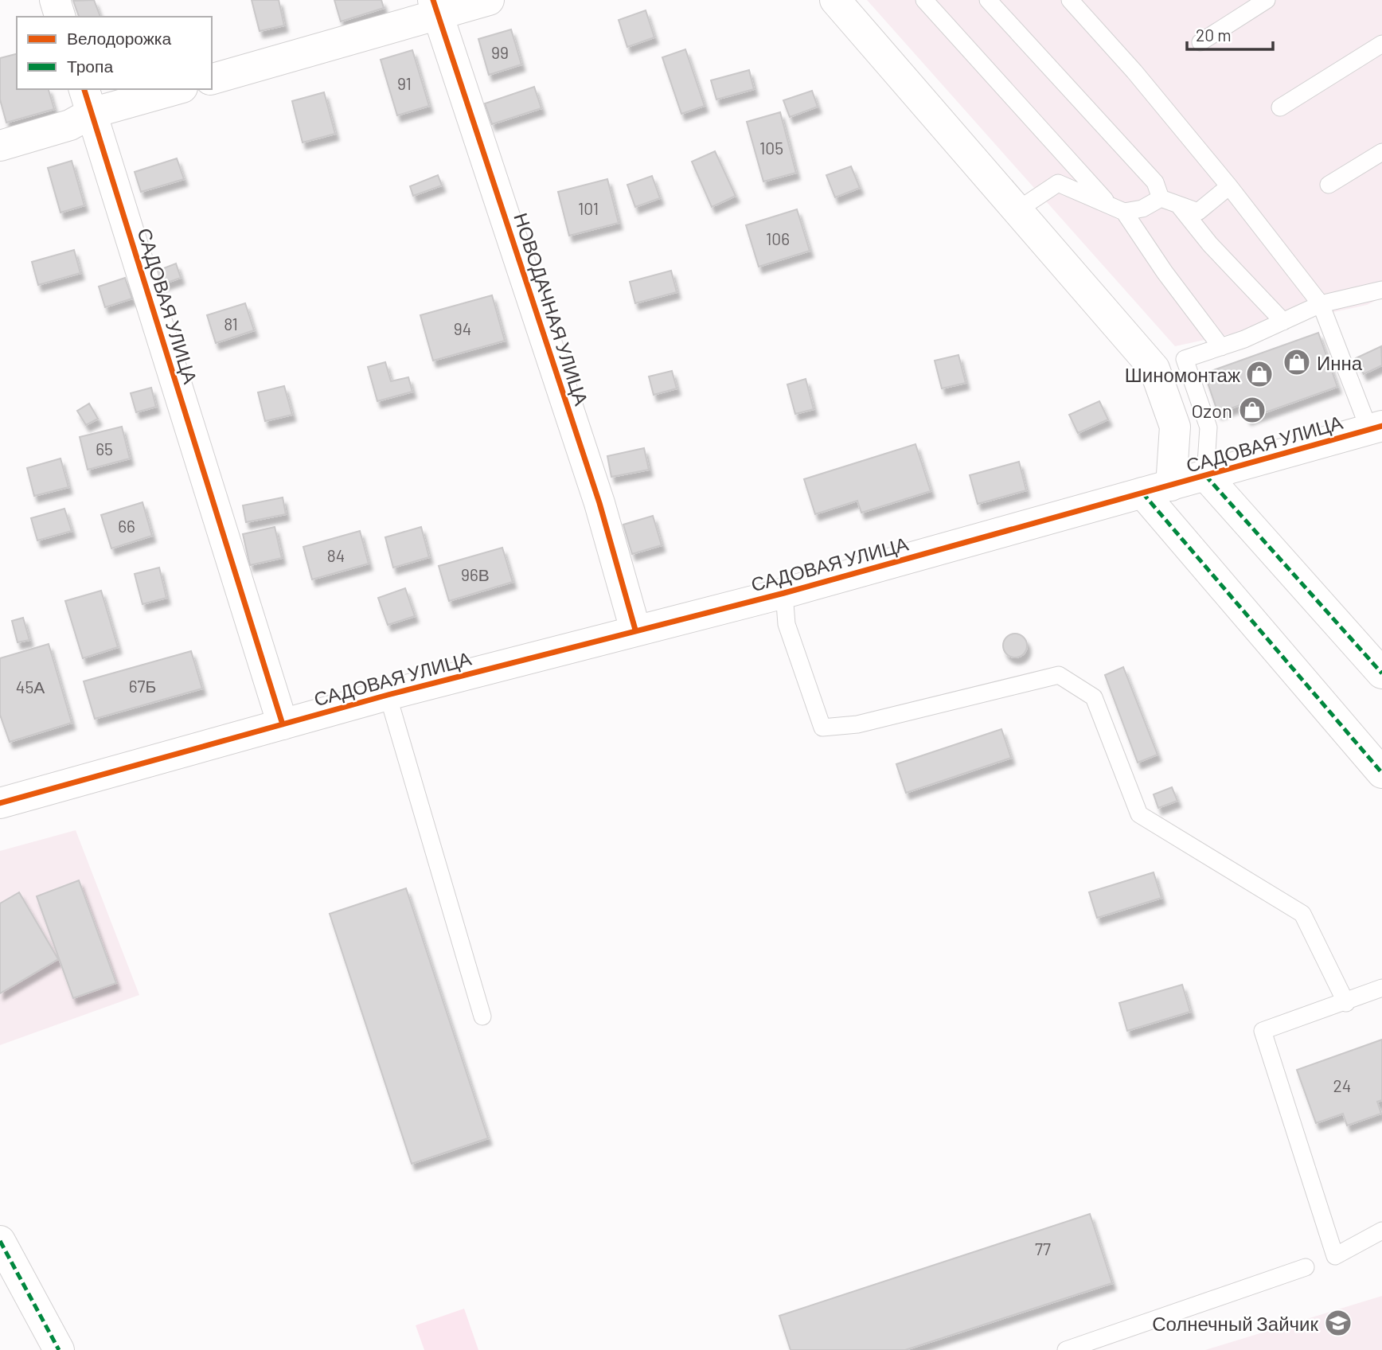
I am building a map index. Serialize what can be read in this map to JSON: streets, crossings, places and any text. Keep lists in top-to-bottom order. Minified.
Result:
{"streets":{"street":["САДОВАЯ УЛИЦА","НОВОДАЧНАЯ УЛИЦА"]},"crossings":[["САДОВАЯ УЛИЦА","НОВОДАЧНАЯ УЛИЦА"]],"places":{"shop":["Инна","Шиномонтаж","Ozon"],"school or university":["Солнечный Зайчик"]},"house_numbers":["99","91","105","101","106","81","94","65","66","84","96В","67Б","45А","24","77"],"legend":["Велодорожка","Тропа"],"scale_bar":"20 m"}
